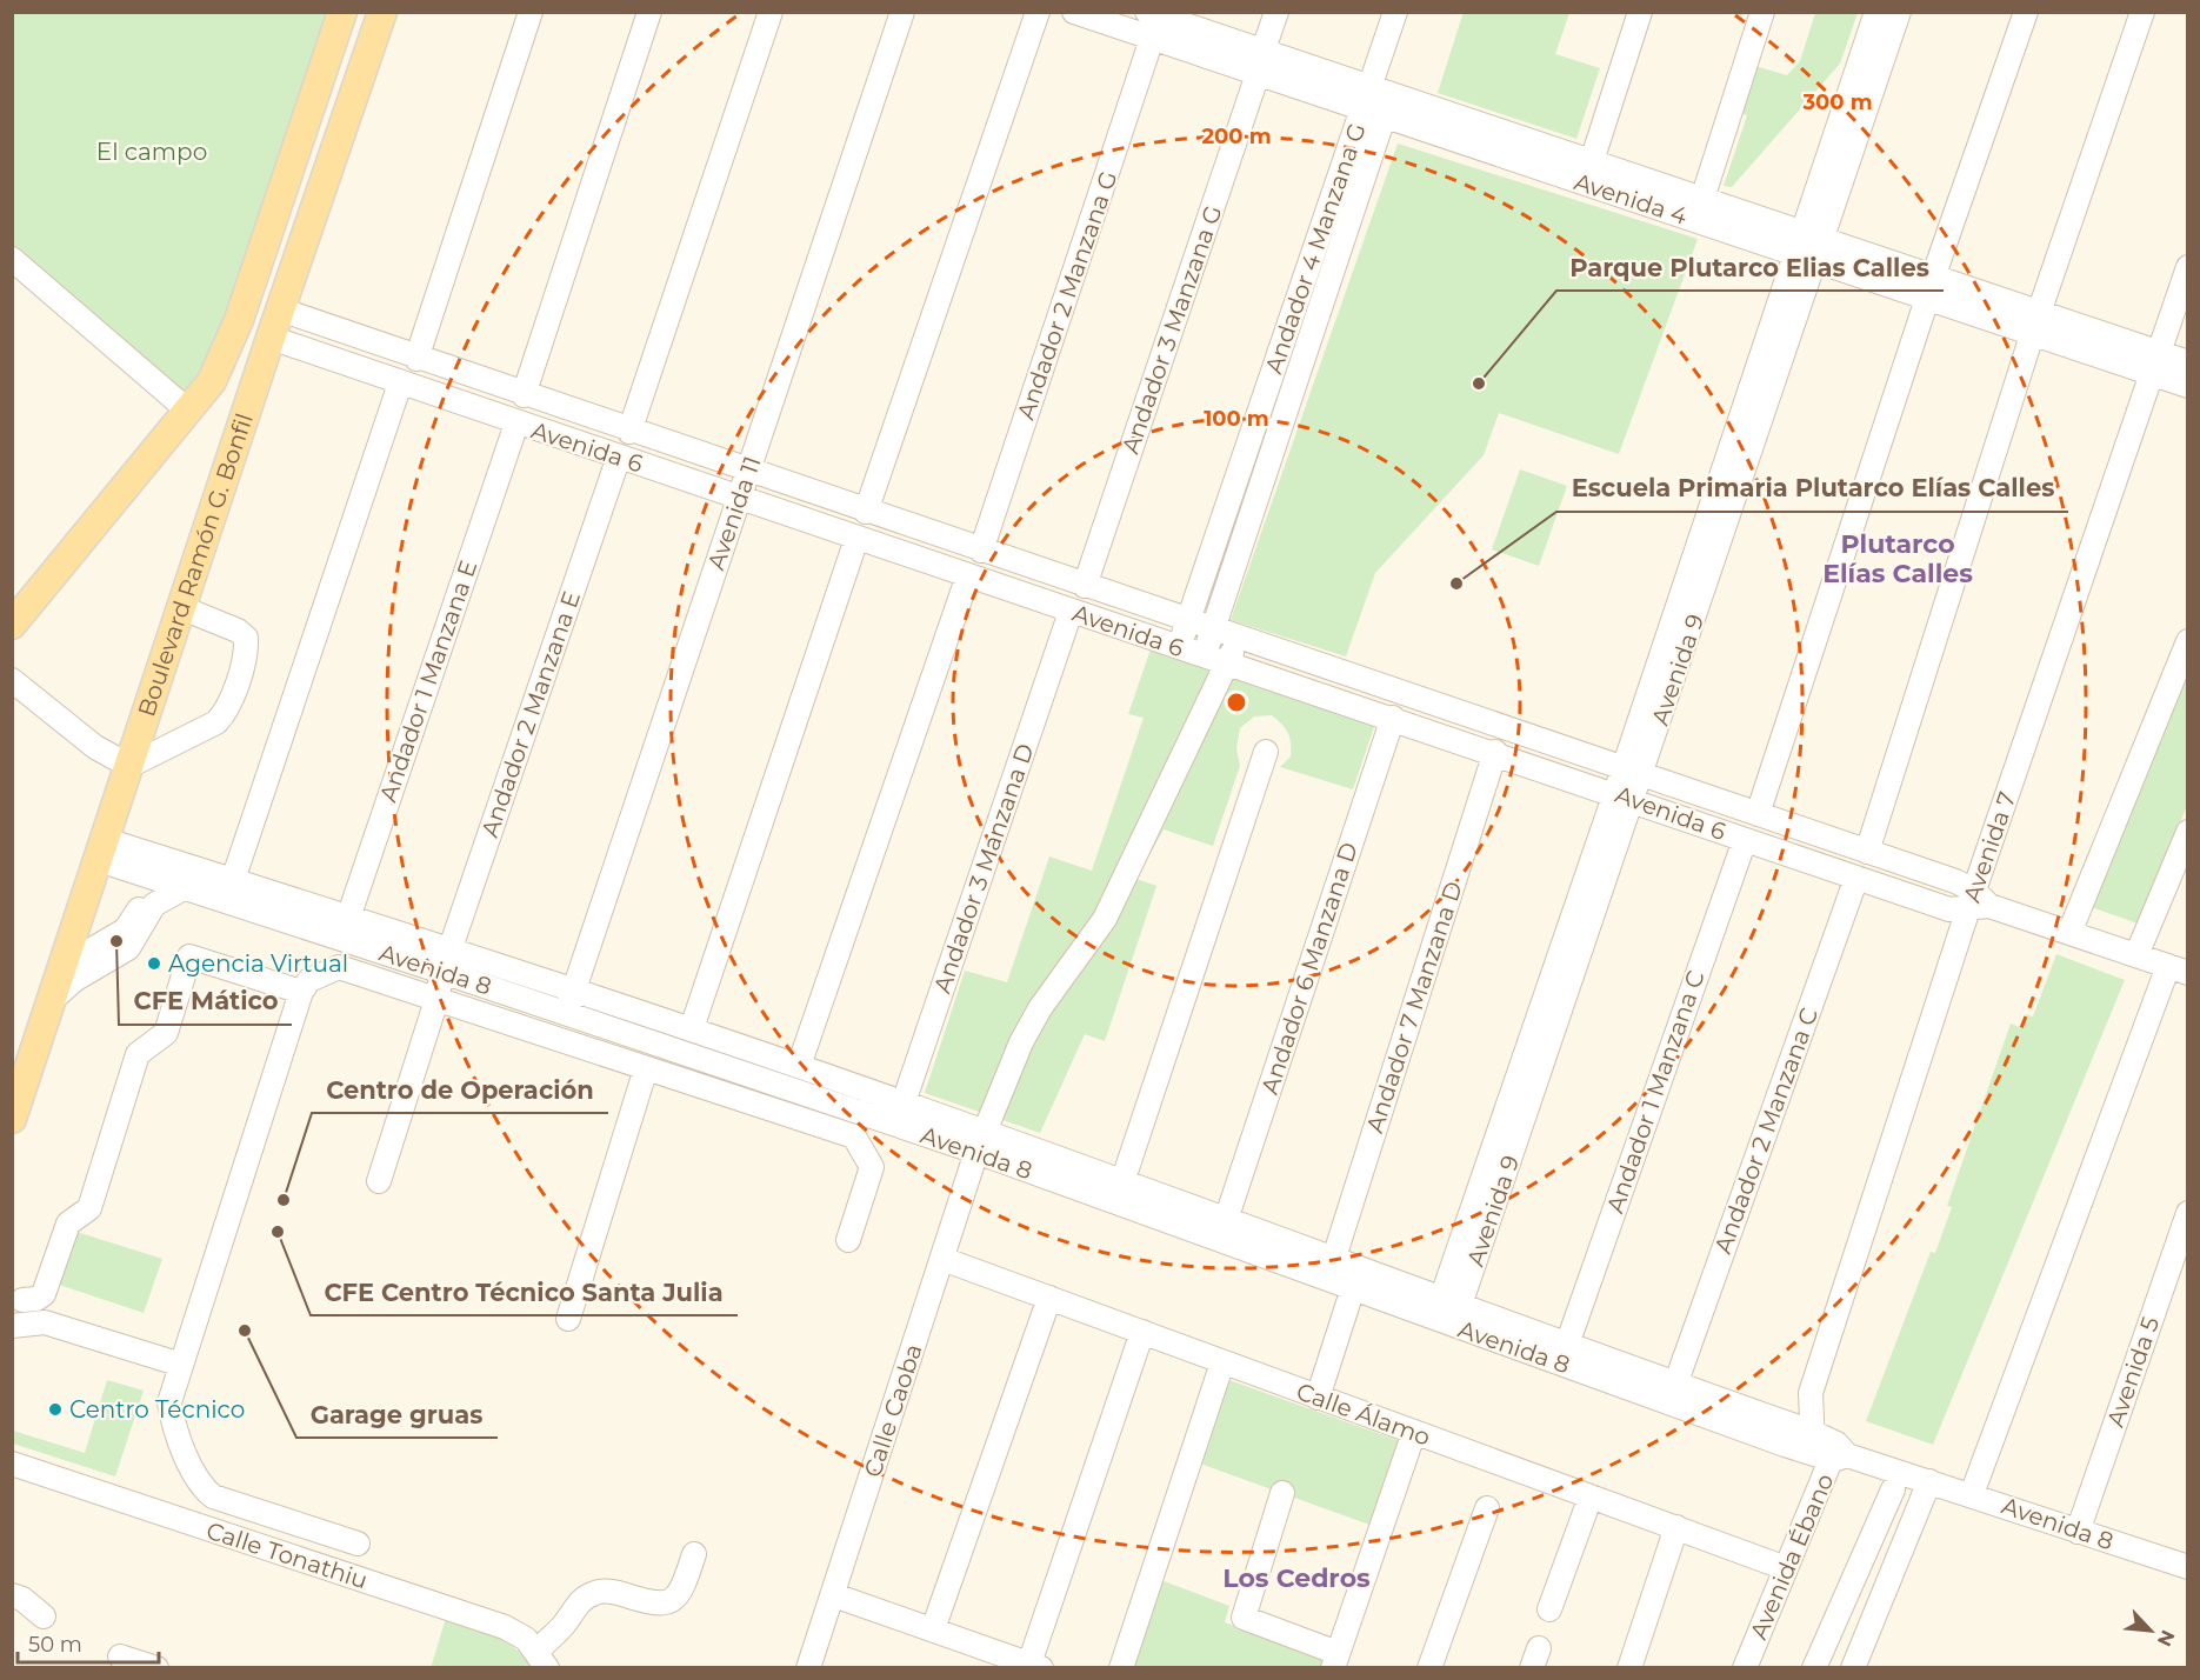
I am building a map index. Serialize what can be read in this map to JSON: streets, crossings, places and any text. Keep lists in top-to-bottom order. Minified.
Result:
{"streets":{"main road":["Boulevard Ramón G. Bonfil"],"street":["Avenida 4","Andador 4 Manzana G","Andador 2 Manzana G","Andador 3 Manzana G","Avenida 6","Avenida 11","Avenida 9","Andador 1 Manzana E","Andador 2 Manzana E","Avenida 7","Andador 3 Manzana D","Andador 6 Manzana D","Avenida 8","Andador 7 Manzana D","Andador 1 Manzana C","Andador 2 Manzana C","Avenida 5","Calle Caoba","Calle Álamo","Calle Tonathiu","Avenida Ébano"]},"crossings":[["Avenida 4","Andador 4 Manzana G"],["Avenida 4","Andador 2 Manzana G"],["Avenida 4","Andador 3 Manzana G"],["Avenida 4","Avenida 9"],["Avenida 4","Avenida 7"],["Andador 4 Manzana G","Avenida 6"],["Andador 2 Manzana G","Avenida 6"],["Andador 3 Manzana G","Avenida 6"],["Avenida 6","Avenida 11"],["Avenida 6","Boulevard Ramón G. Bonfil"],["Avenida 6","Avenida 9"],["Avenida 6","Andador 1 Manzana E"],["Avenida 6","Andador 2 Manzana E"],["Avenida 6","Avenida 7"],["Avenida 6","Andador 3 Manzana D"],["Avenida 6","Andador 6 Manzana D"],["Avenida 6","Andador 7 Manzana D"],["Avenida 6","Andador 1 Manzana C"],["Avenida 6","Andador 2 Manzana C"],["Avenida 6","Calle Caoba"],["Avenida 11","Avenida 8"],["Boulevard Ramón G. Bonfil","Avenida 8"],["Avenida 9","Avenida 8"],["Andador 1 Manzana E","Avenida 8"],["Andador 2 Manzana E","Avenida 8"],["Avenida 7","Avenida 8"],["Avenida 7","Avenida Ébano"],["Andador 3 Manzana D","Avenida 8"],["Andador 6 Manzana D","Avenida 8"],["Avenida 8","Andador 7 Manzana D"],["Avenida 8","Andador 1 Manzana C"],["Avenida 8","Andador 2 Manzana C"],["Avenida 8","Avenida 5"],["Avenida 8","Calle Caoba"],["Avenida 8","Avenida Ébano"],["Calle Caoba","Calle Álamo"],["Calle Álamo","Avenida Ébano"]],"districts":["Plutarco Elías Calles","Los Cedros"],"parks":["El campo"],"places":["Parque Plutarco Elias Calles","Escuela Primaria Plutarco Elías Calles","CFE Mático","Agencia Virtual","Centro de Operación","CFE Centro Técnico Santa Julia","Garage gruas","Centro Técnico"],"scale_bar":"50 m","north":"bottom right","rings":["300 m","200 m","100 m"]}
